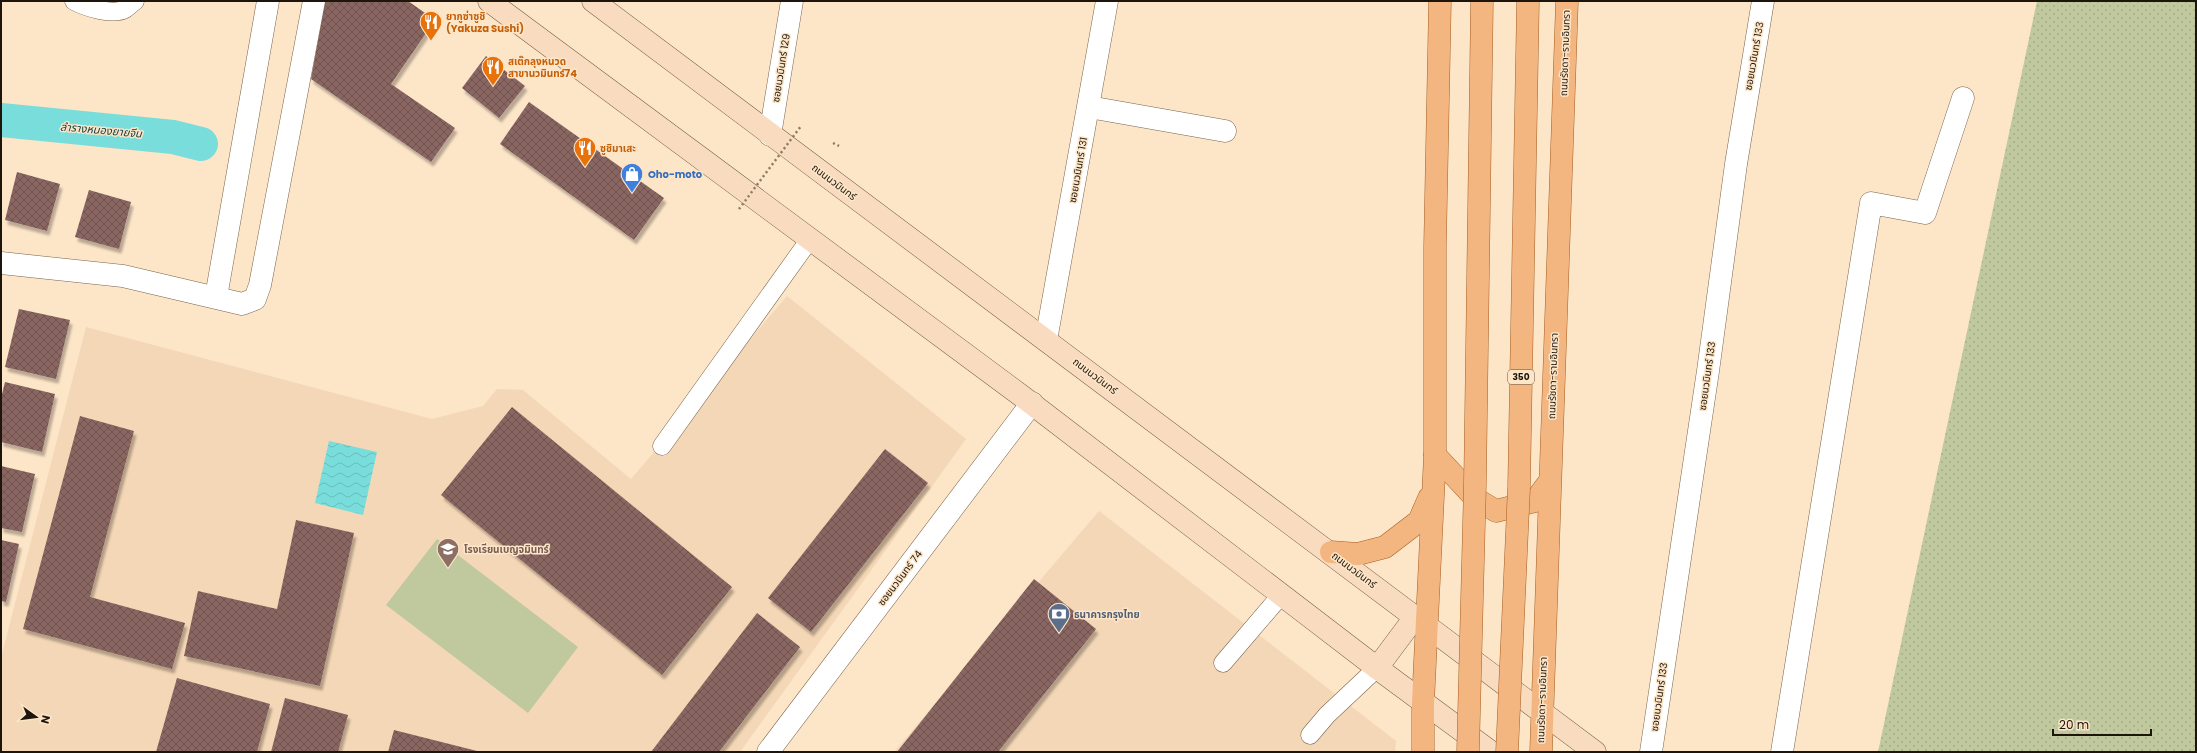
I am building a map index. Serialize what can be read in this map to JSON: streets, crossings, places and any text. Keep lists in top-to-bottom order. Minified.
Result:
{"streets":{"main road":["ถนนรัชดา-รามอินทรา","ถนนนวมินทร์","350"],"street":["ซอยนวมินทร์ 133","ซอยนวมินทร์ 129","ซอยนวมินทร์ 131","ซอยนวมินทร์ 74"]},"crossings":[["ถนนรัชดา-รามอินทรา","ถนนนวมินทร์"],["ซอยนวมินทร์ 129","ถนนนวมินทร์"],["ซอยนวมินทร์ 131","ถนนนวมินทร์"]],"water":["ลำรางหนองยายจีน"],"places":{"restaurant":["ยากูซ่าซูชิ (Yakuza Sushi)","สเต๊กลุงหนวด สาขานวมินทร์74","ซูชิมาเสะ"],"shop":["Oho-moto"],"school or university":["โรงเรียนเบญจมินทร์"],"bank":["ธนาคารกรุงไทย"]},"scale_bar":"20 m","north":"right"}
